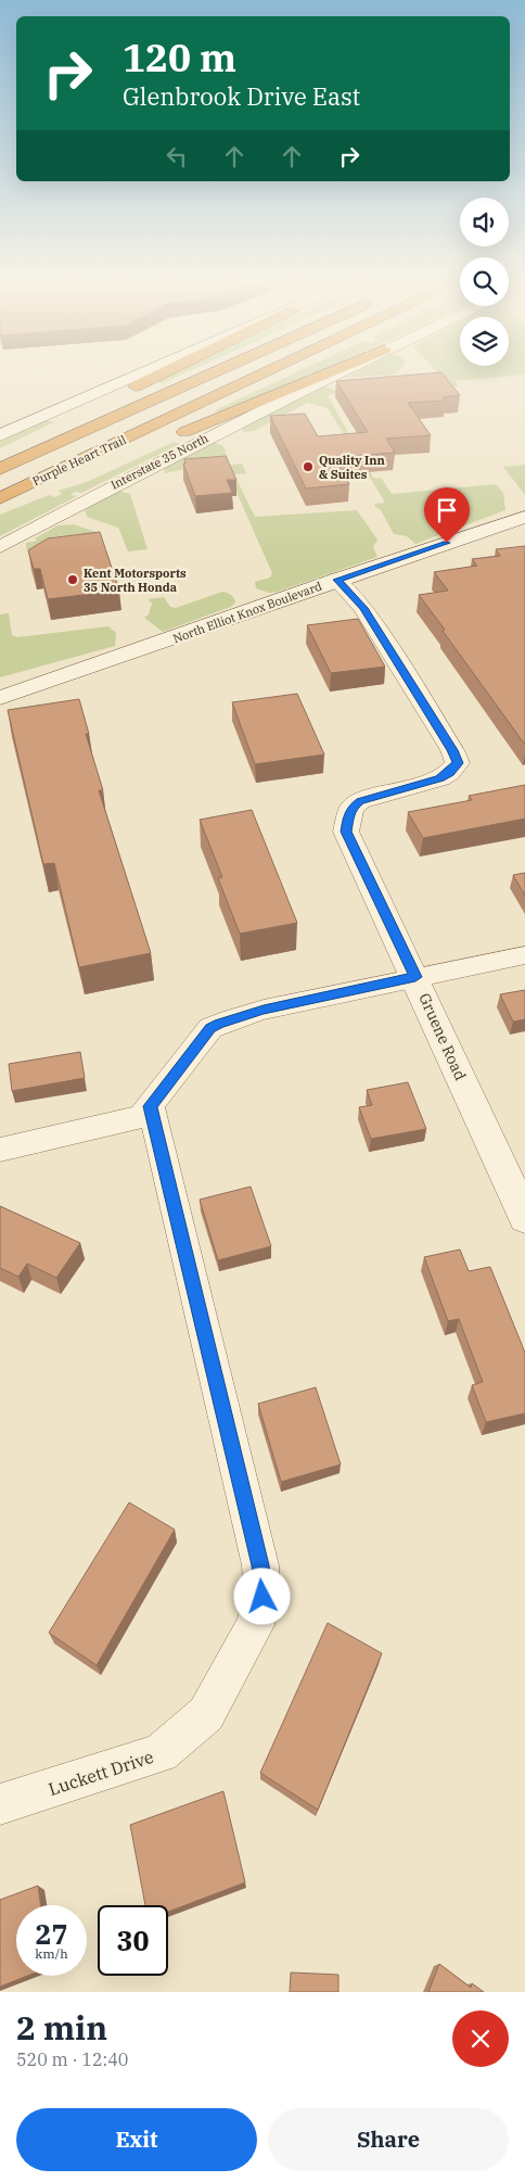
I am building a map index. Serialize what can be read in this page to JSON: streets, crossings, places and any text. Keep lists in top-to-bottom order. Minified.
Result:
{"streets":{"highway":["Purple Heart Trail"],"main road":["Interstate 35 North","North Elliot Knox Boulevard","Gruene Road"],"street":["Luckett Drive"]},"crossings":[["North Elliot Knox Boulevard","Gruene Road"]],"places":["Quality Inn & Suites","Kent Motorsports 35 North Honda"],"page":{"turn":["120 m","Glenbrook Drive East"],"speed":"27 km/h","limit":"30","heading":["2 min","520 m · 12:40"],"buttons":["Exit","Share"]}}
